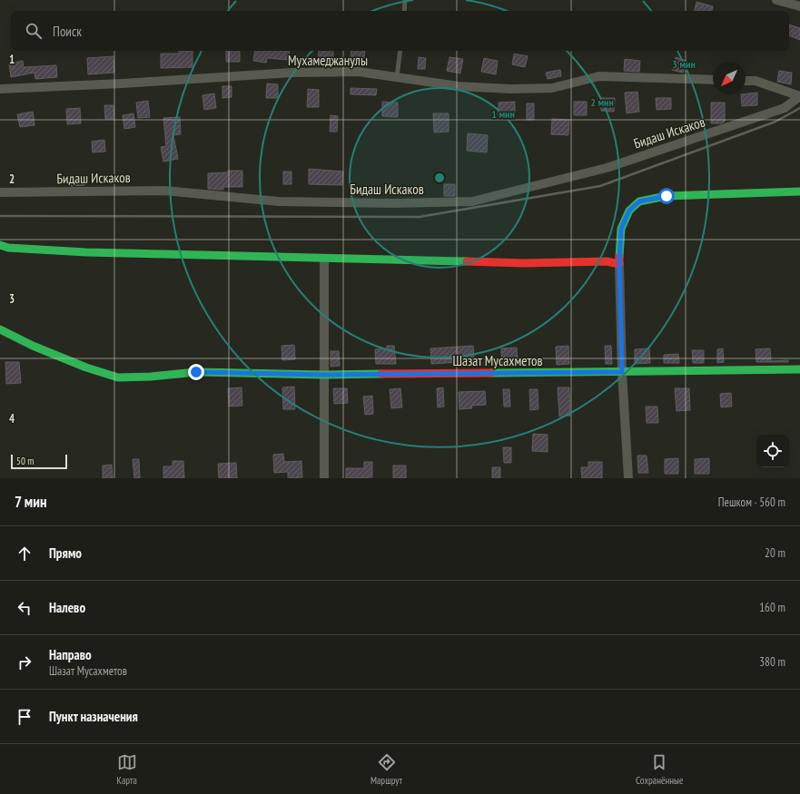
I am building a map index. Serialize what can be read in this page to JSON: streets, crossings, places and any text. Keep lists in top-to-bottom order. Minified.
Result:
{"streets":{"street":["Мухамеджанулы","Бидаш Искаков","Шазат Мусахметов"]},"scale_bar":"50 m","north":"bottom left","page":{"search":"Поиск","scale":"50 m","heading":["7 мин","Пешком · 560 m"],"list":[["Прямо","20 m"],["Налево","160 m"],["Направо","Шазат Мусахметов","380 m"],"Пункт назначения"],"nav":["Карта","Маршрут","Сохранённые"]},"grid":{"rows":["1","2","3","4"]},"rings":["3 мин","2 мин","1 мин"]}
